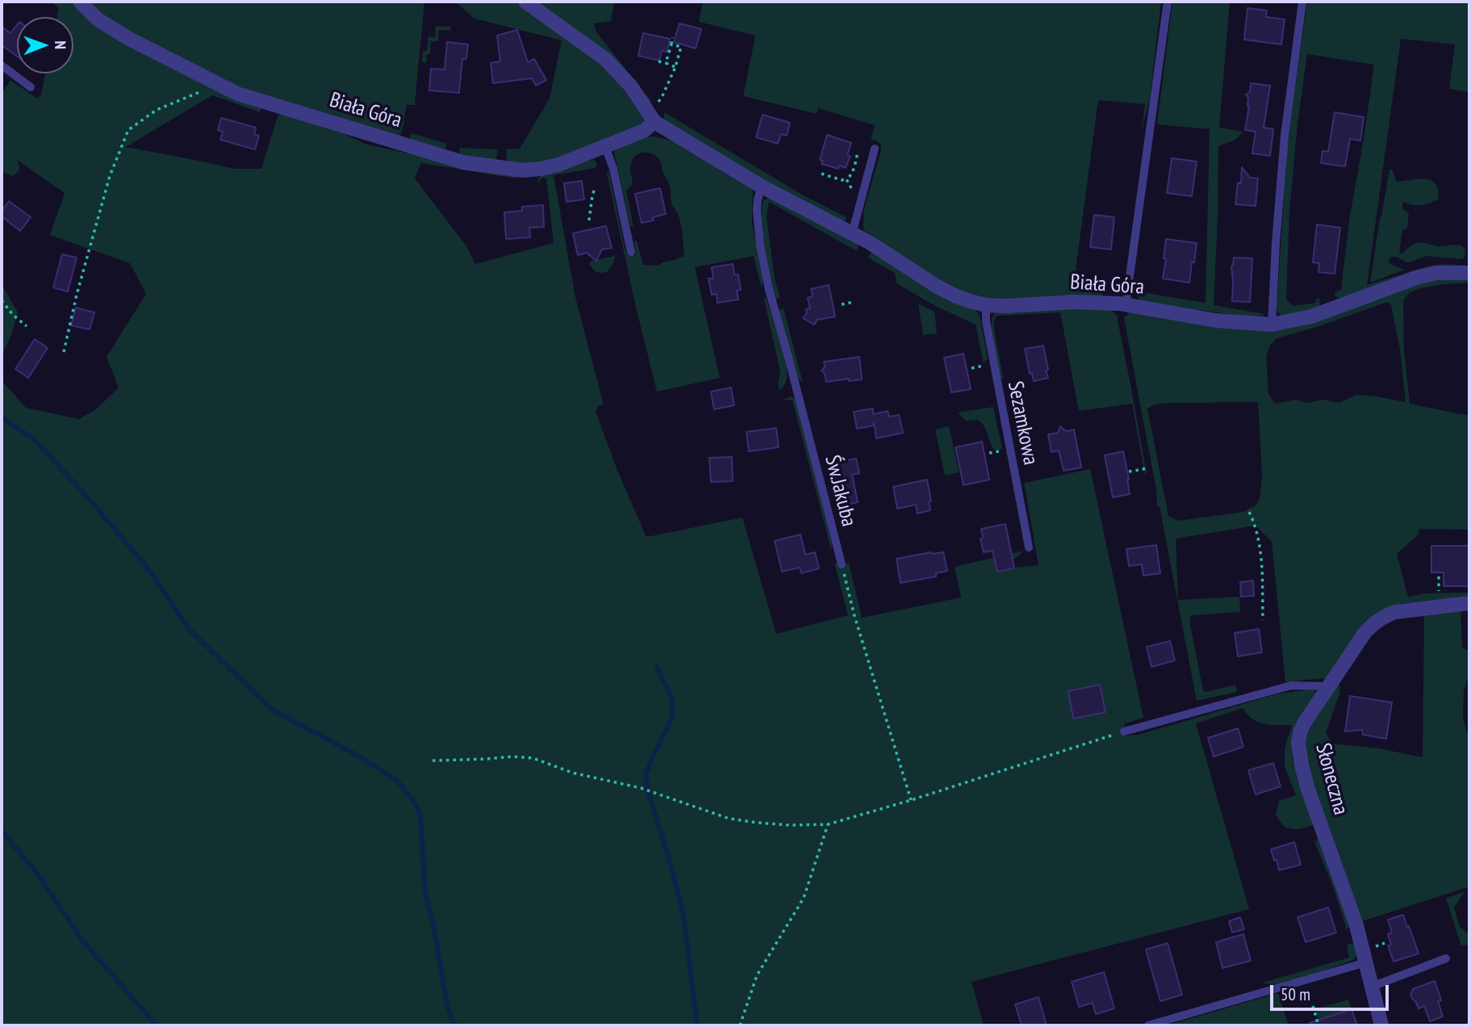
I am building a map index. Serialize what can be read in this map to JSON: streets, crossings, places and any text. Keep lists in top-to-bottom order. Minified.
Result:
{"streets":{"street":["Biała Góra","Słoneczna"],"lane":["Sezamkowa","Św.Jakuba"]},"crossings":[["Biała Góra","Sezamkowa"],["Biała Góra","Św.Jakuba"]],"scale_bar":"50 m","north":"right"}
